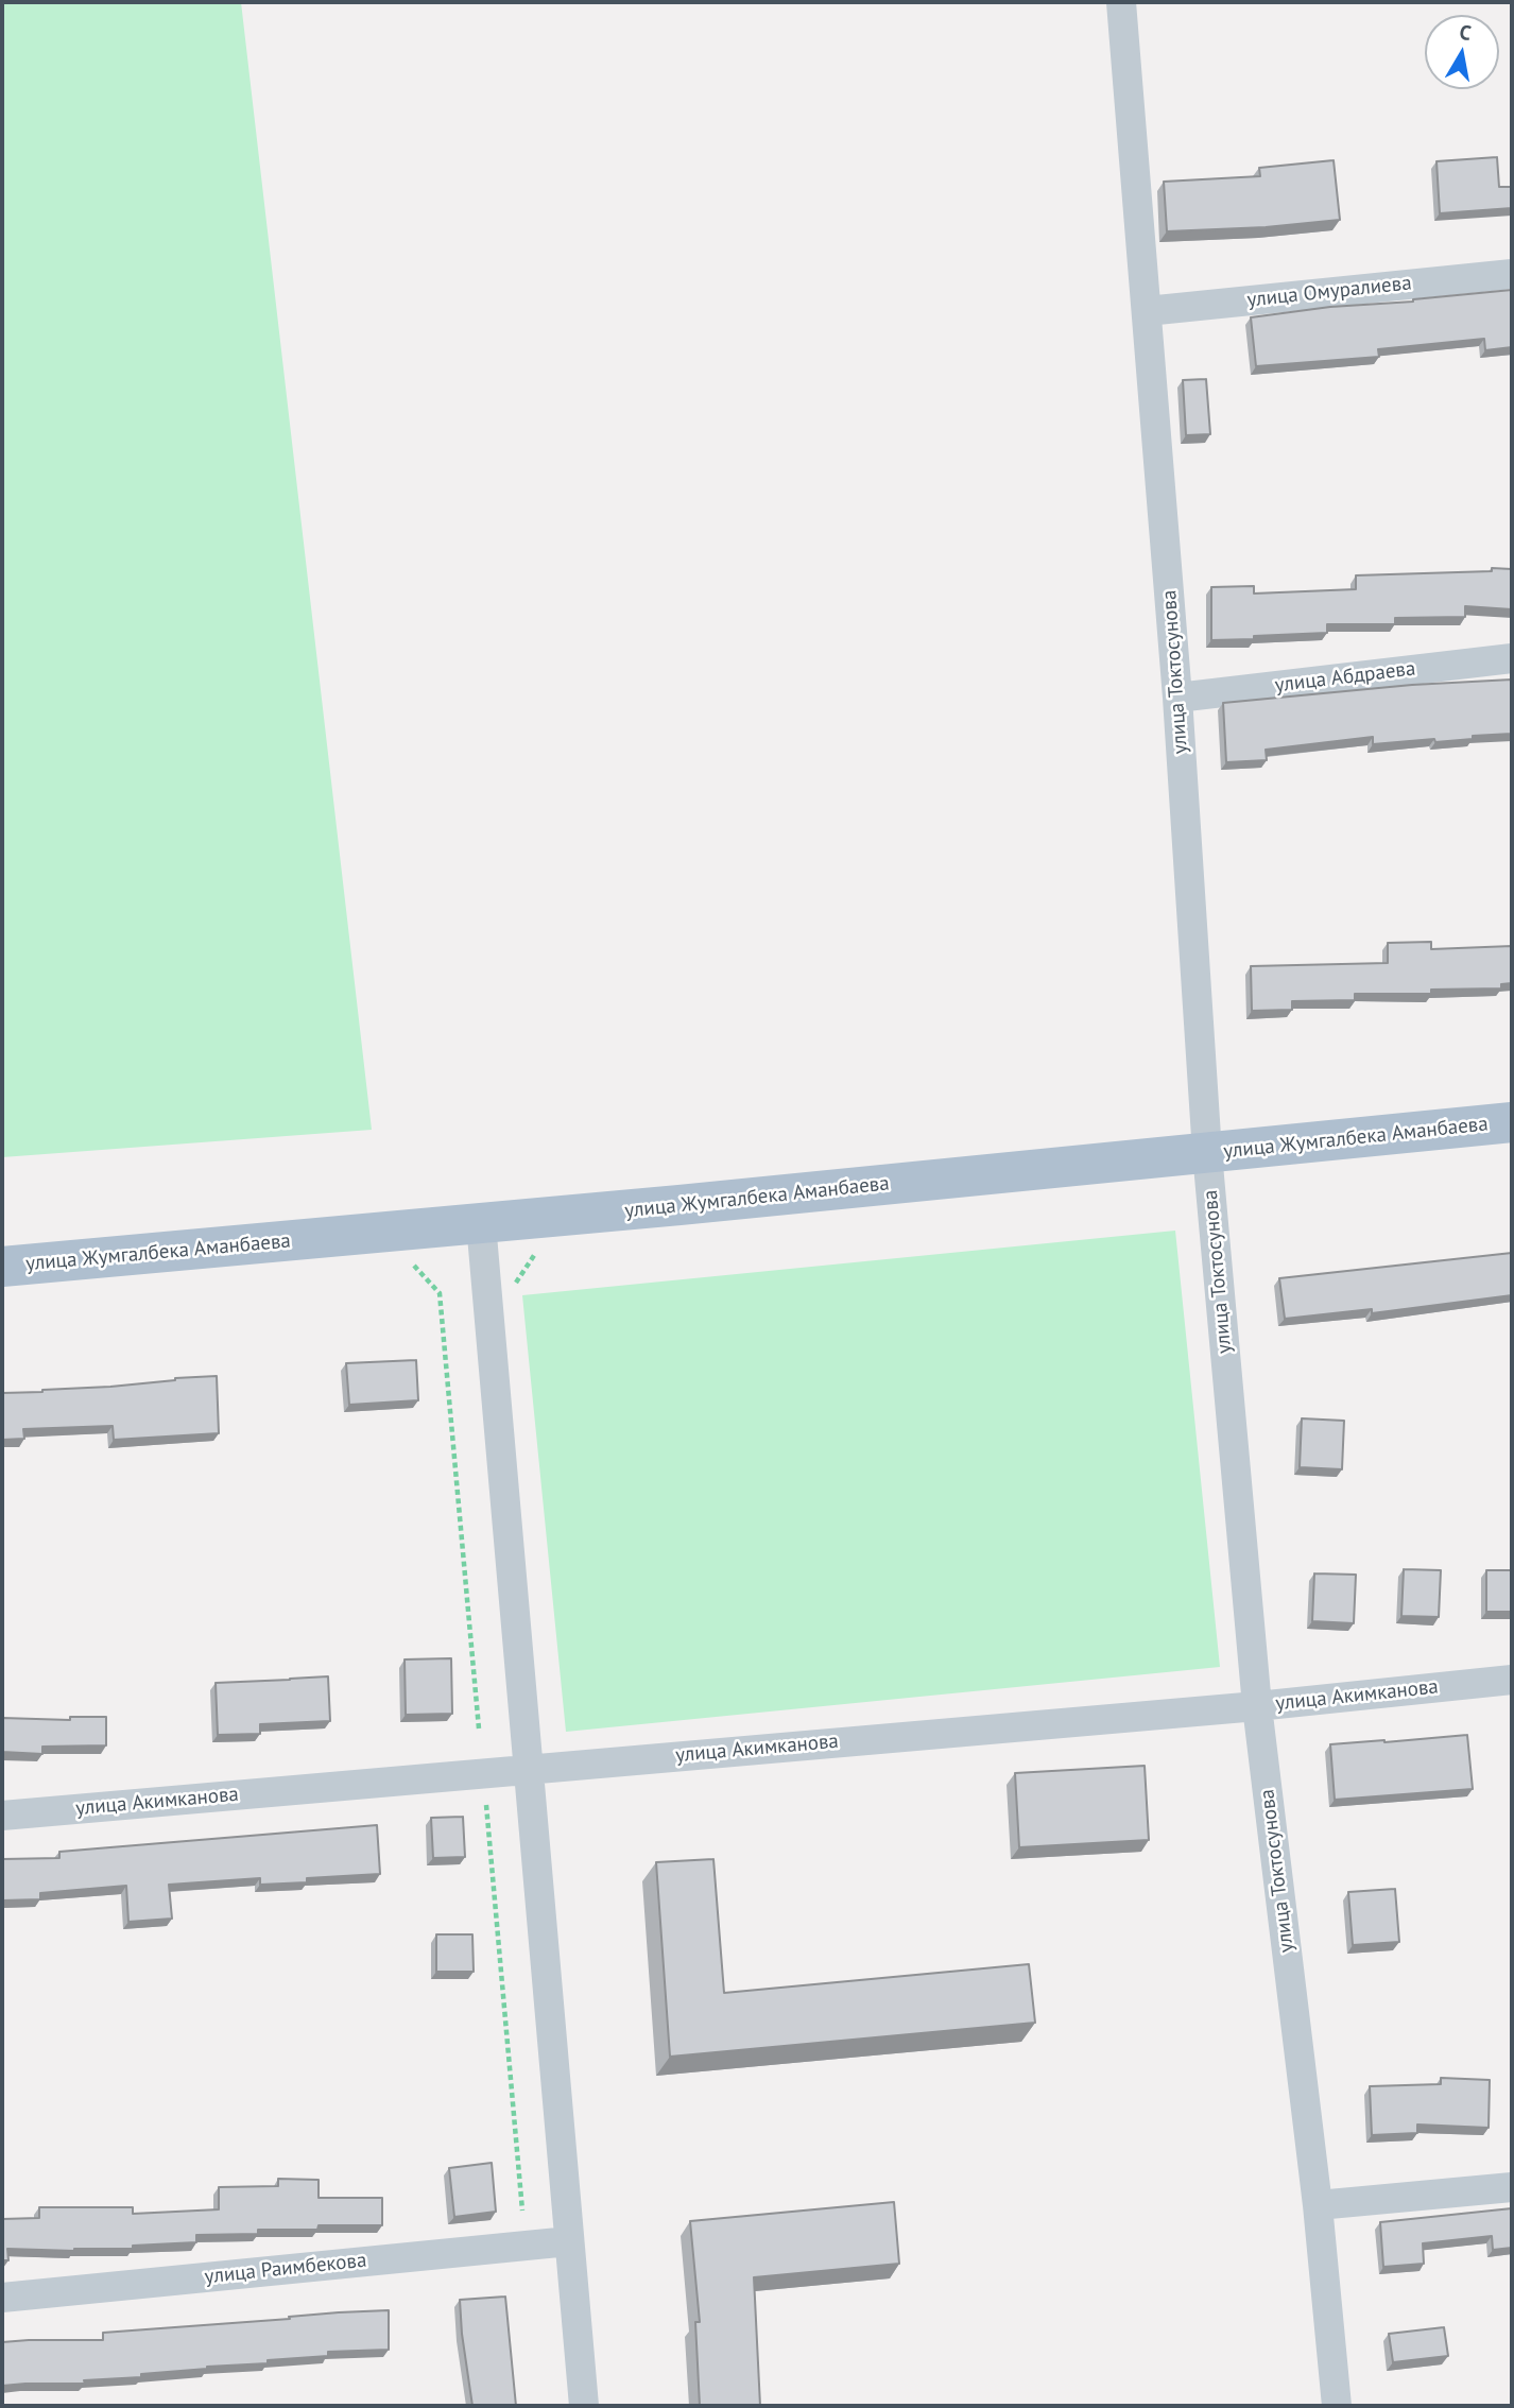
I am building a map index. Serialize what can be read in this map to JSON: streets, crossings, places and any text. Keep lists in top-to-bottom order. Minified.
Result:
{"streets":{"main road":["улица Жумгалбека Аманбаева"],"street":["улица Омуралиева","улица Токтосунова","улица Абдраева","улица Акимканова","улица Раимбекова"]},"crossings":[["улица Омуралиева","улица Токтосунова"],["улица Токтосунова","улица Абдраева"],["улица Токтосунова","улица Жумгалбека Аманбаева"],["улица Токтосунова","улица Акимканова"]],"north":"top"}
